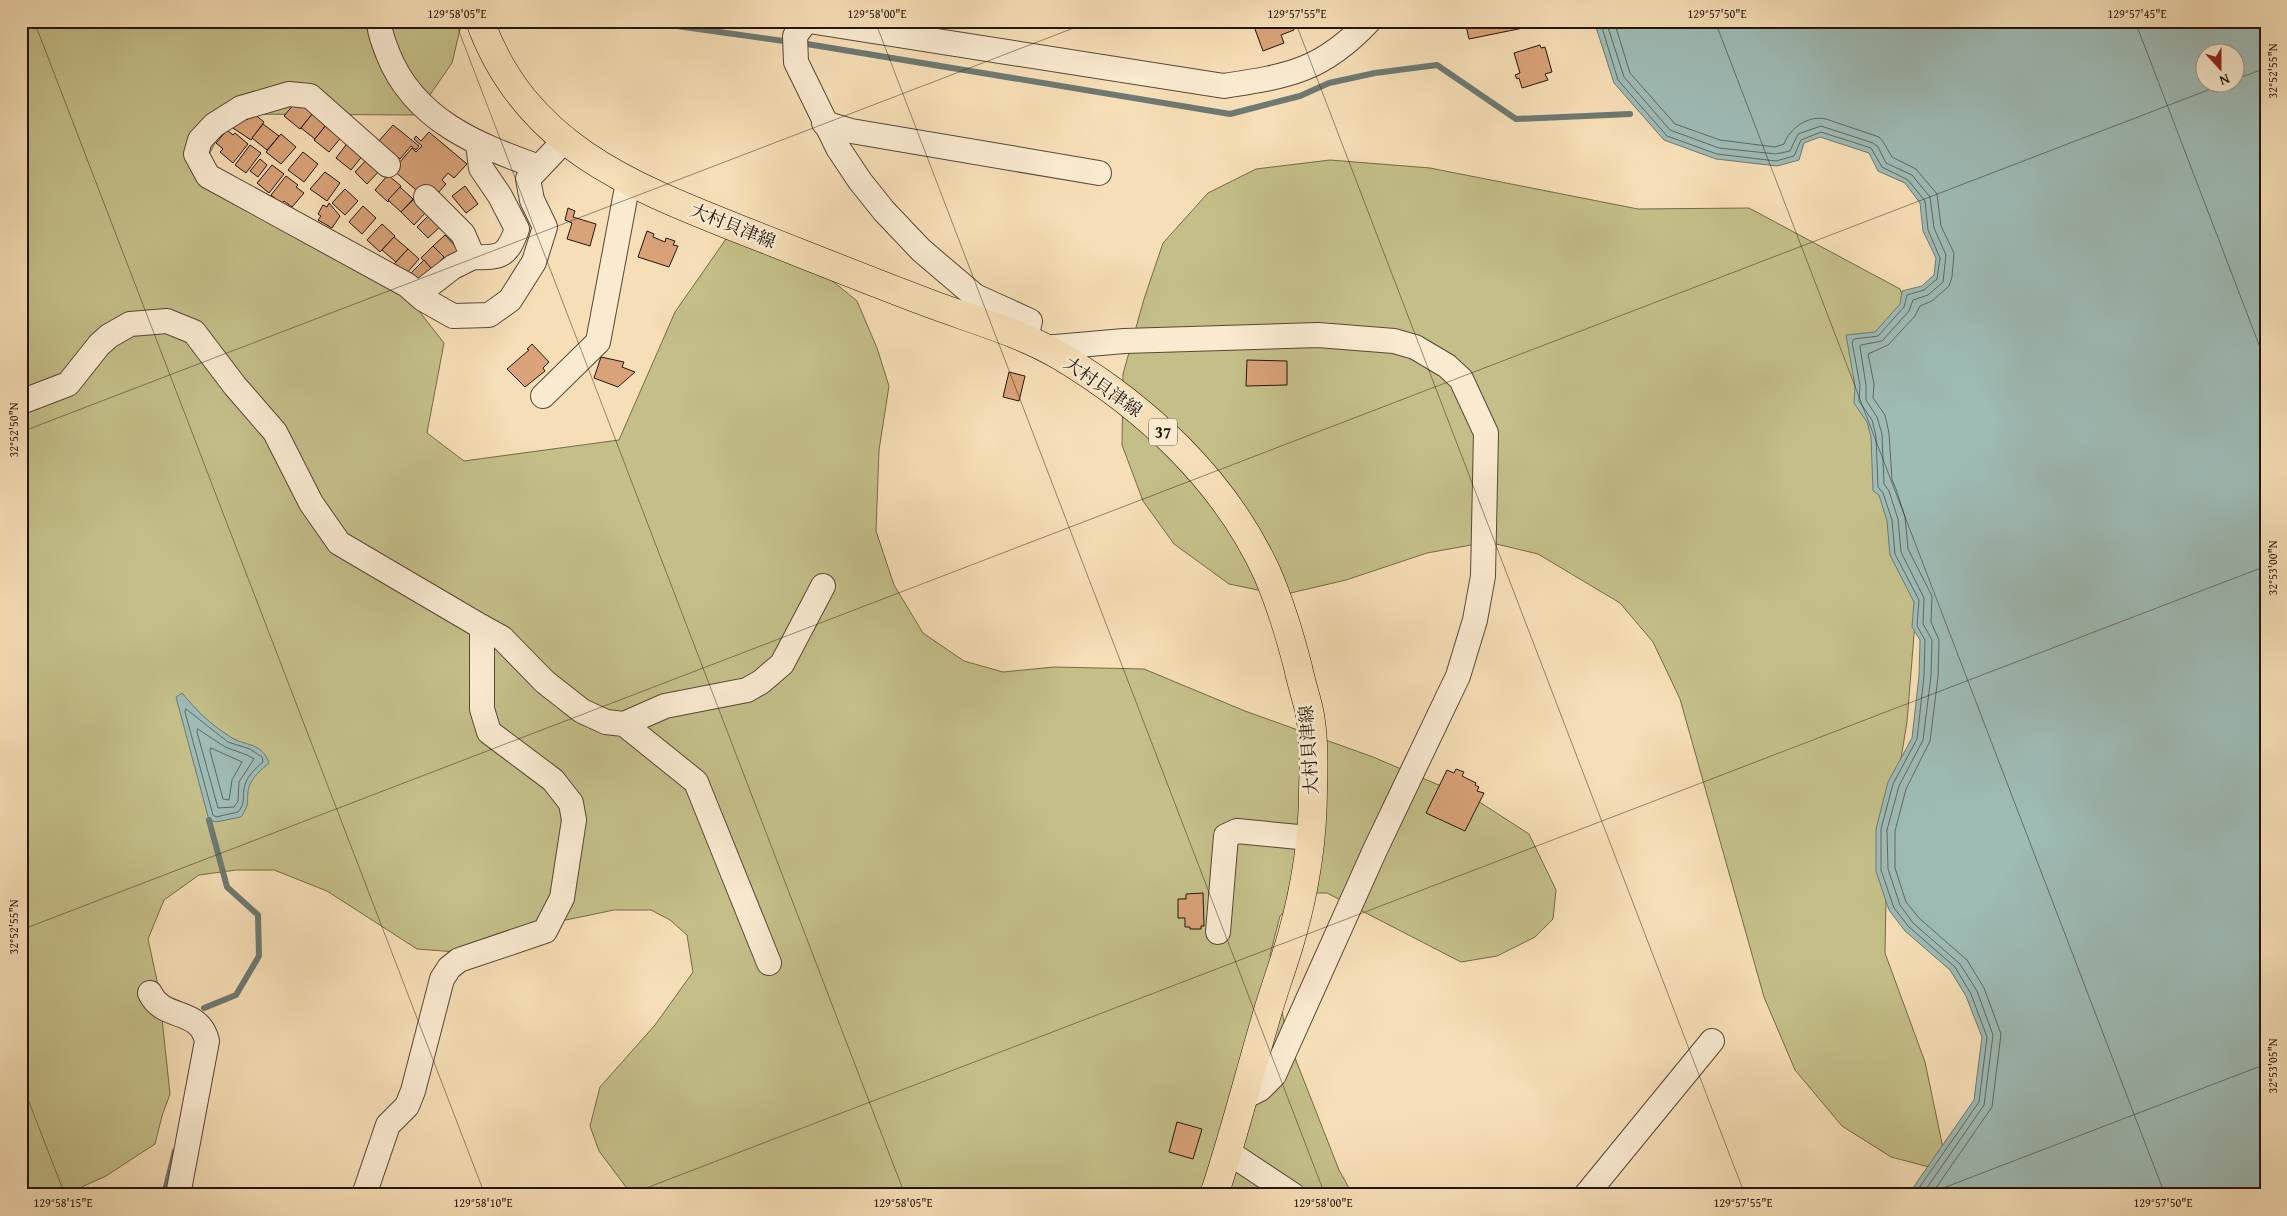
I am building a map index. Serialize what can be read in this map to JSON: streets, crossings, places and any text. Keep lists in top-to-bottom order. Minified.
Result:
{"streets":{"main road":["大村貝津線","37"]},"north":"bottom","coordinates":["129°58'05\"E","129°58'00\"E","129°57'55\"E","129°57'50\"E","129°57'45\"E","32°52'55\"N","32°52'50\"N","32°53'00\"N","32°53'05\"N","129°58'15\"E","129°58'10\"E"]}
